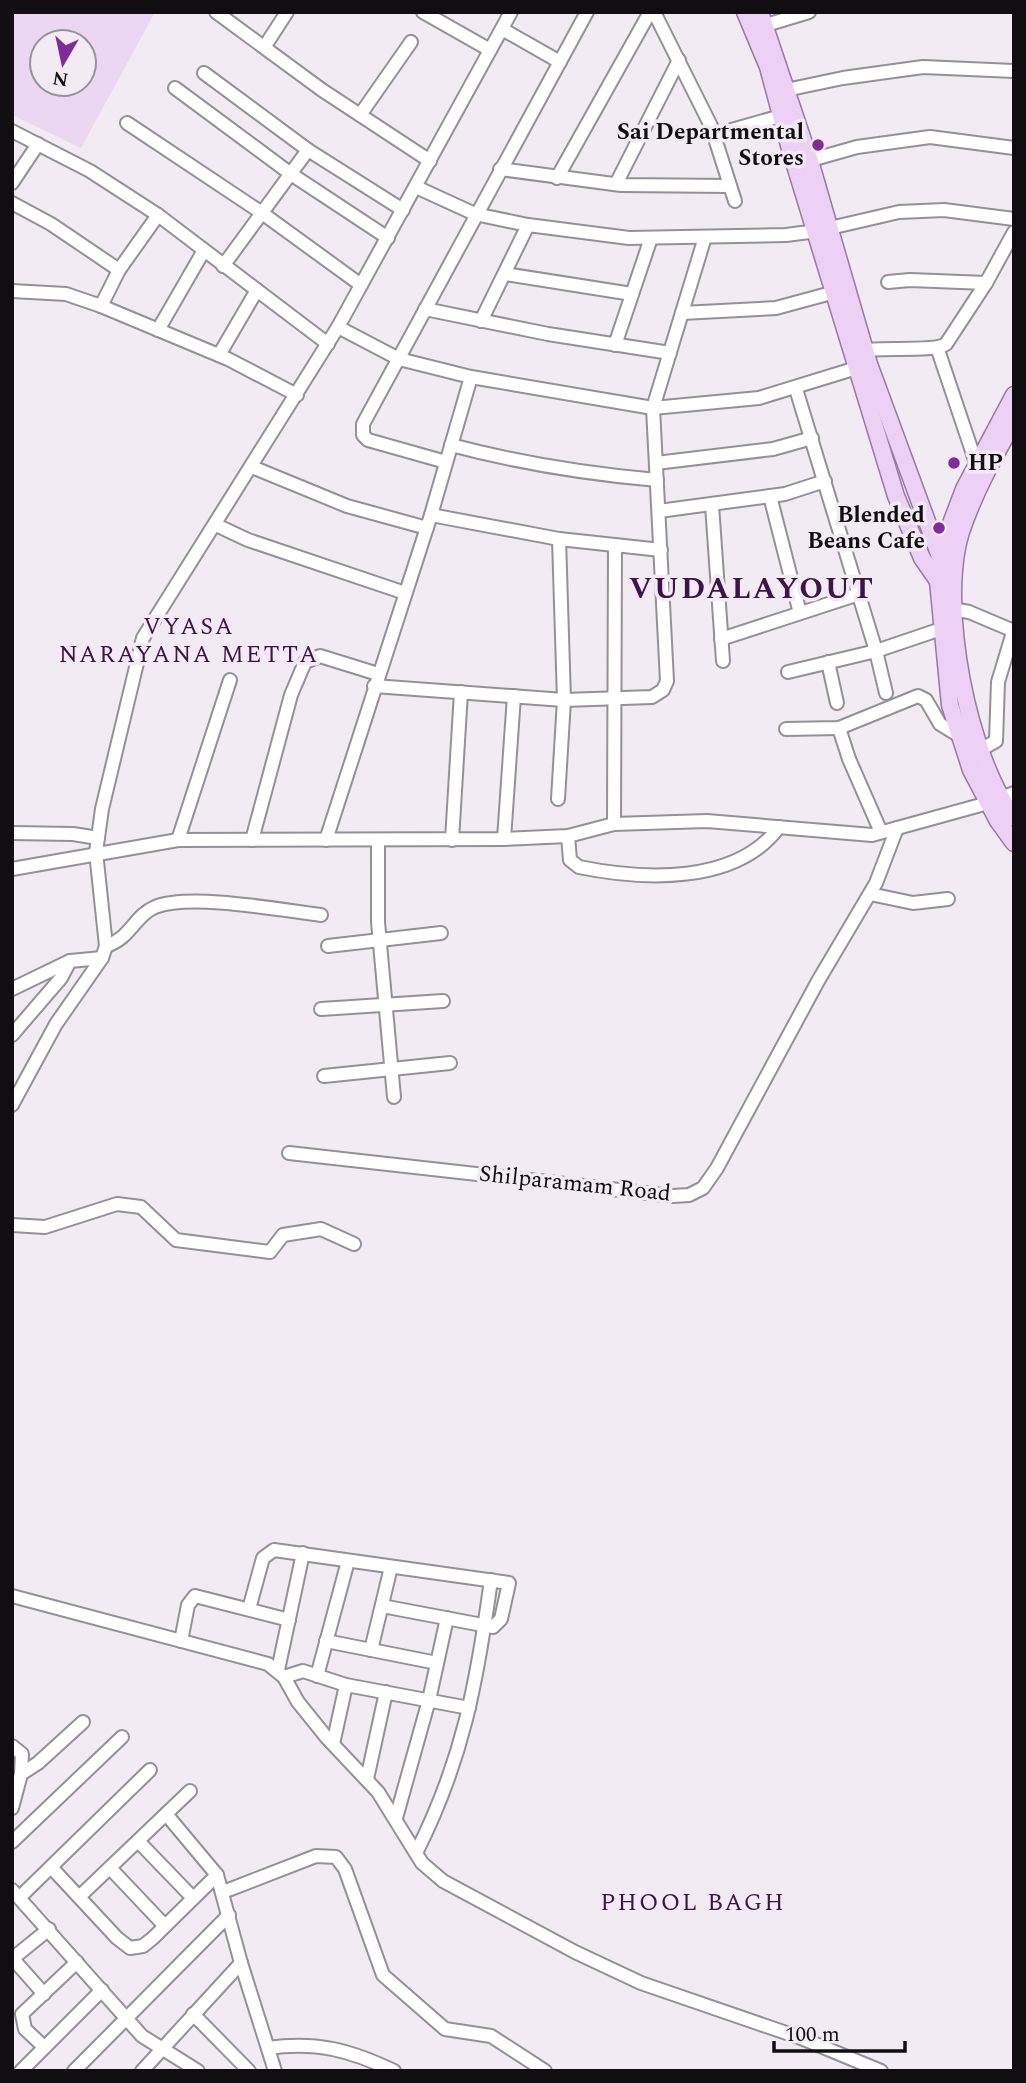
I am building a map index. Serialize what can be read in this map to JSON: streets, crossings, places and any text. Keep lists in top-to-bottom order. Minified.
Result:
{"streets":{"street":["Shilparamam Road"]},"districts":["VUDALAYOUT","VYASA NARAYANA METTA","PHOOL BAGH"],"places":["Sai Departmental Stores","HP","Blended Beans Cafe"],"scale_bar":"100 m","north":"bottom"}
